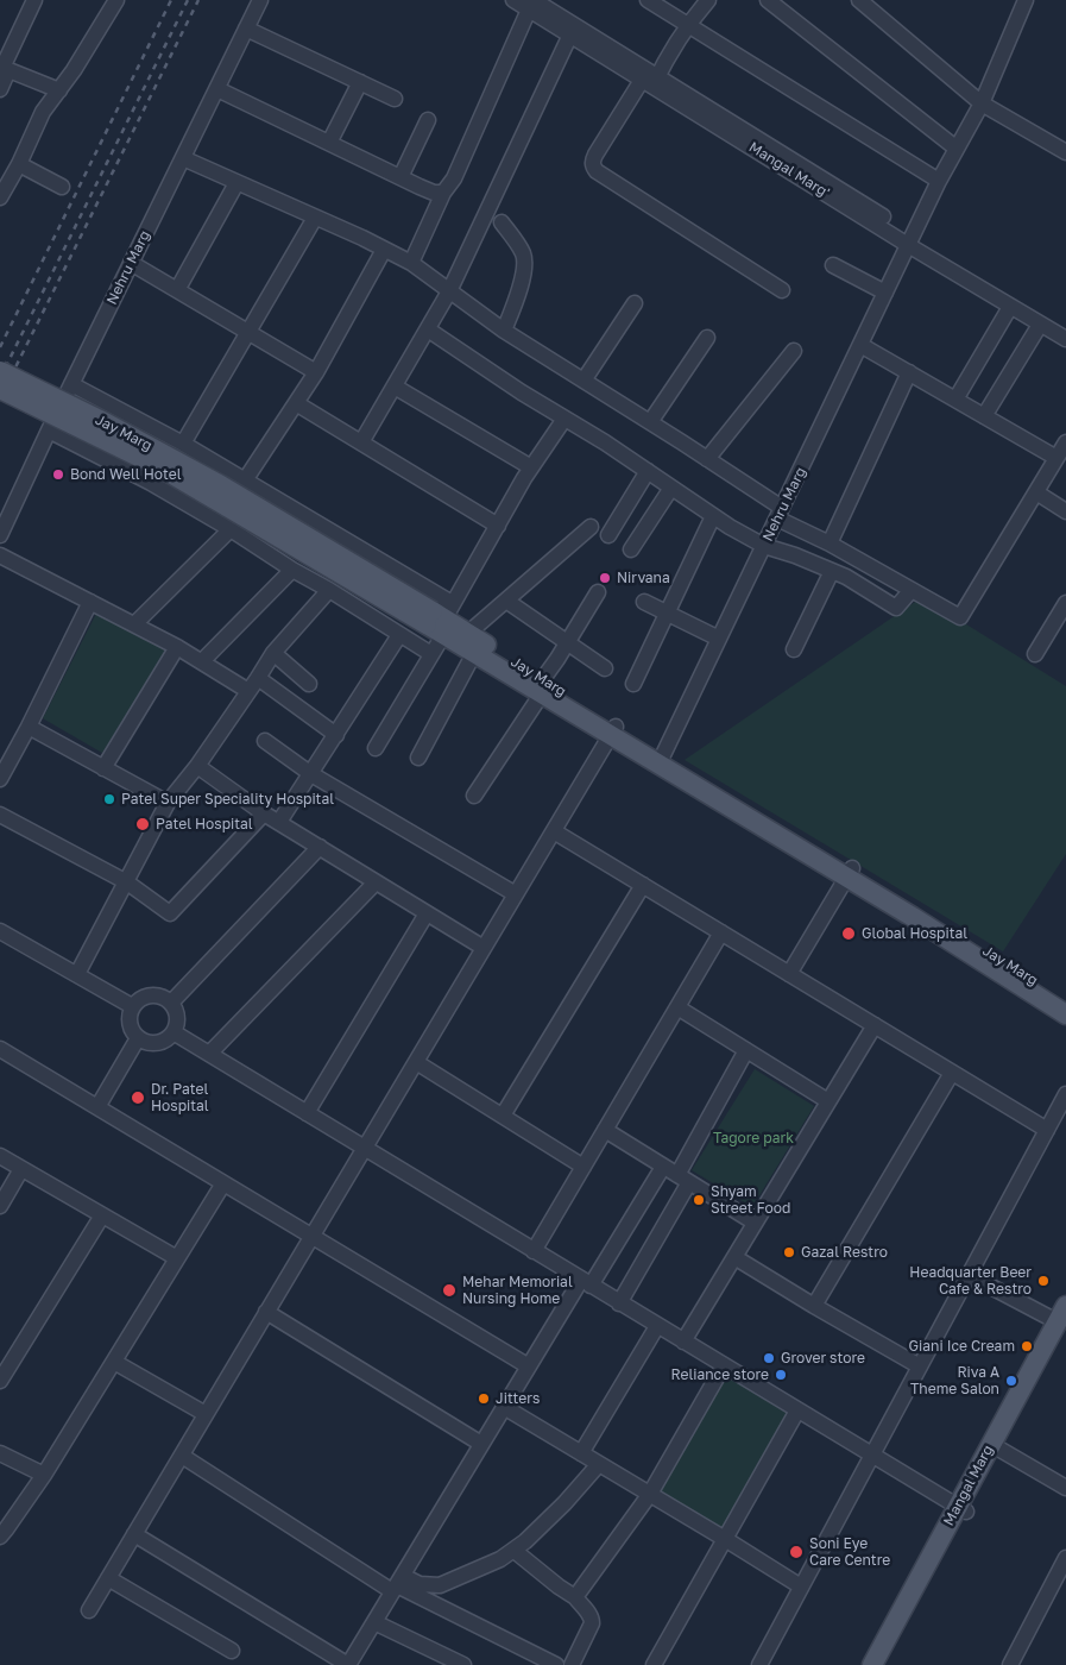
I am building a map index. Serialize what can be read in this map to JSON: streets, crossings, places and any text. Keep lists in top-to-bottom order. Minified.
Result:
{"streets":{"main road":["Jay Marg","Mangal Marg"],"street":["Mangal Marg'","Nehru Marg"]},"crossings":[["Mangal Marg'","Nehru Marg"],["Nehru Marg","Jay Marg"]],"parks":["Tagore park"],"places":["Bond Well Hotel","Nirvana","Patel Super Speciality Hospital","Patel Hospital","Global Hospital","Dr. Patel Hospital","Shyam Street Food","Gazal Restro","Headquarter Beer Cafe & Restro","Mehar Memorial Nursing Home","Giani Ice Cream","Grover store","Reliance store","Riva A Theme Salon","Jitters","Soni Eye Care Centre"]}
